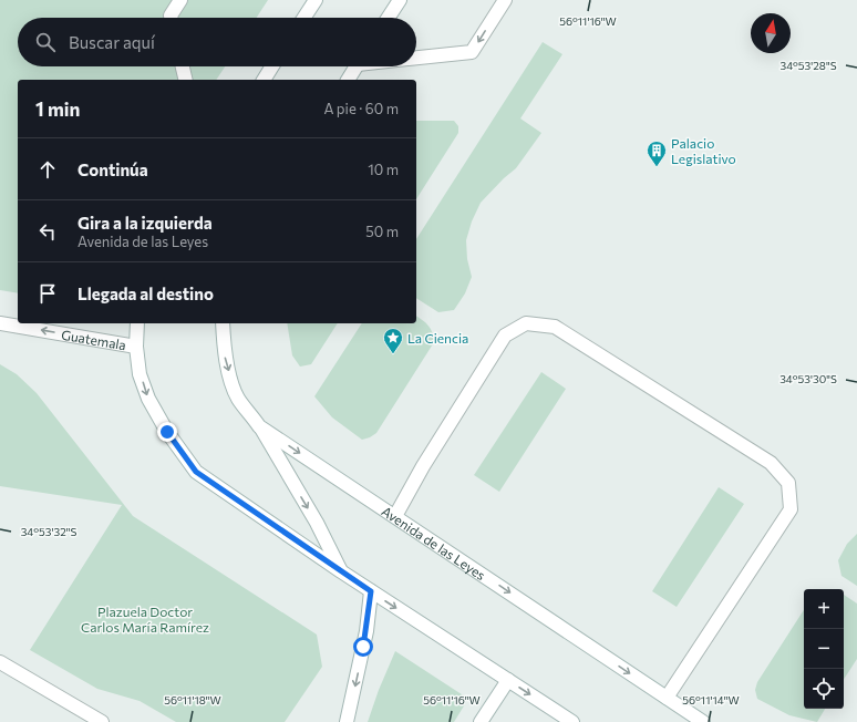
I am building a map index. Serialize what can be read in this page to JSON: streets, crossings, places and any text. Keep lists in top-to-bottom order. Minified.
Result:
{"streets":{"main road":["Guatemala","Avenida de las Leyes"]},"one_way":["Guatemala"],"parks":["Plazuela Doctor Carlos María Ramírez"],"places":{"building":["Palacio Legislativo"],"place":["La Ciencia"]},"north":"top","page":{"search":"Buscar aquí","heading":["1 min","A pie · 60 m"],"list":[["Continúa","10 m"],["Gira a la izquierda","Avenida de las Leyes","50 m"],"Llegada al destino"],"map_buttons":["+","−"]},"coordinates":["56°11'16\"W","34°53'28\"S","34°53'30\"S","34°53'32\"S","56°11'18\"W","56°11'14\"W"]}
